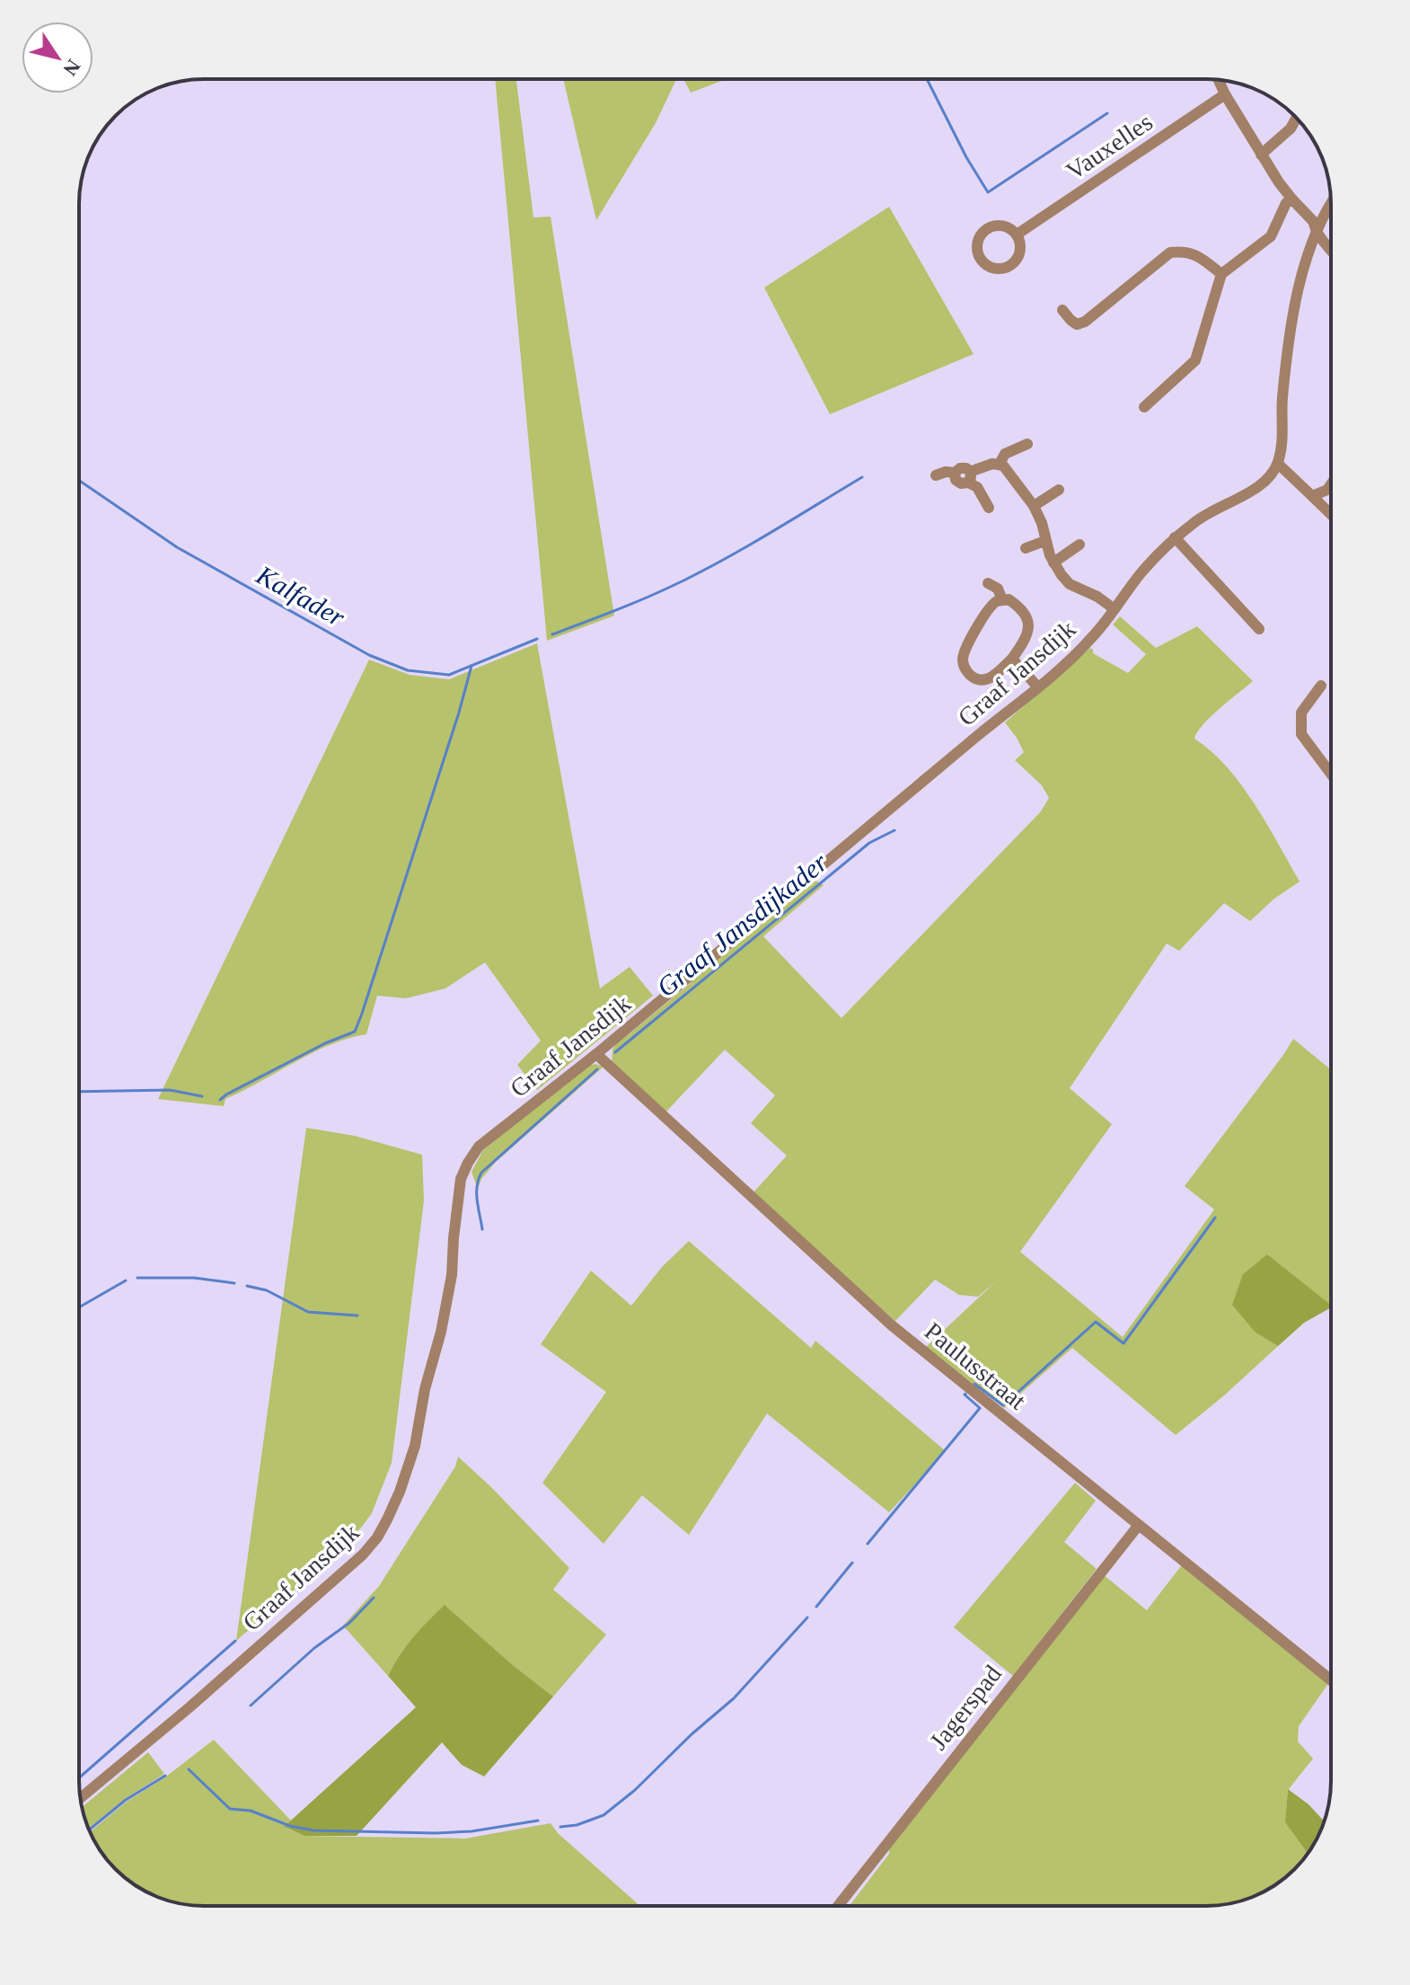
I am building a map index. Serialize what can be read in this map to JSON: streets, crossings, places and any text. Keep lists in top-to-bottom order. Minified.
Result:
{"streets":{"street":["Vauxelles","Graaf Jansdijk","Paulusstraat","Jagerspad"]},"crossings":[["Graaf Jansdijk","Paulusstraat"],["Paulusstraat","Jagerspad"]],"water":["Kalfader","Graaf Jansdijkader"],"north":"bottom right"}
